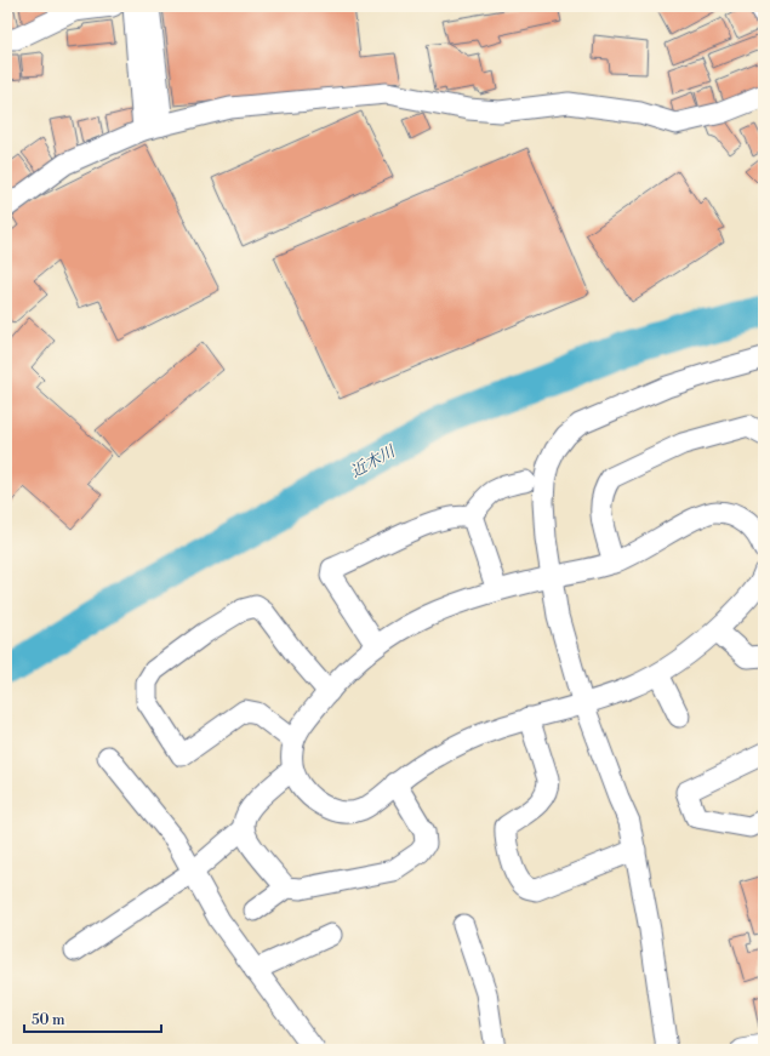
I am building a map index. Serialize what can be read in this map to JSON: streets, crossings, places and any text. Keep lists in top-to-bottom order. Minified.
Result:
{"water":["近木川"],"scale_bar":"50 m"}
